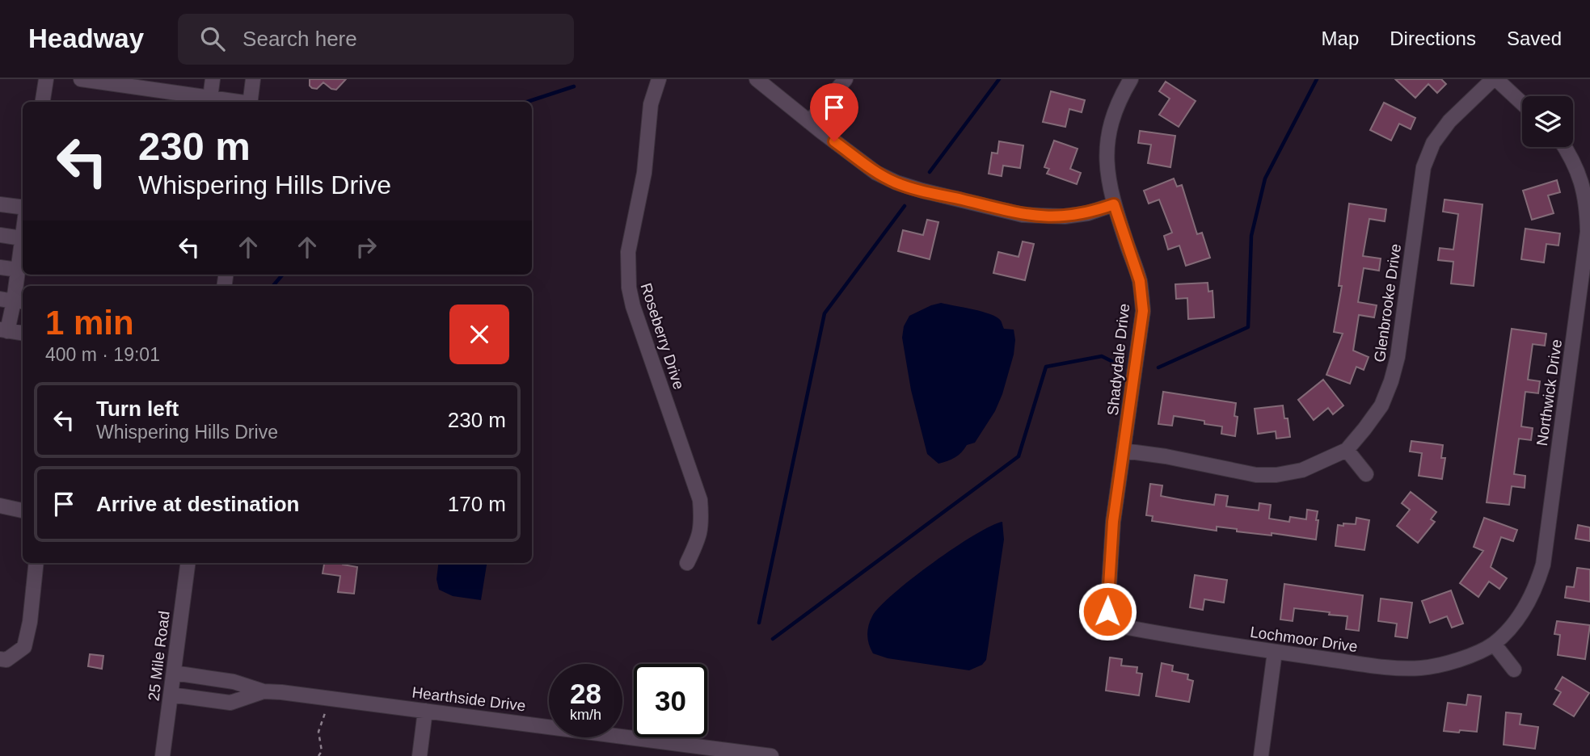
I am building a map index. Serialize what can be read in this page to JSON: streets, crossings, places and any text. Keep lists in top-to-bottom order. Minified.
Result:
{"streets":{"street":["Glenbrooke Drive","Roseberry Drive","Shadydale Drive","Northwick Drive","Lochmoor Drive","25 Mile Road","Hearthside Drive"]},"crossings":[["Glenbrooke Drive","Shadydale Drive"],["Shadydale Drive","Lochmoor Drive"],["Northwick Drive","Lochmoor Drive"],["25 Mile Road","Hearthside Drive"]],"page":{"header":"Headway","search":"Search here","nav":["Map","Directions","Saved"],"turn":["230 m","Whispering Hills Drive"],"heading":["1 min","400 m · 19:01"],"list":[{"name":"Turn left","note":"Whispering Hills Drive","value":"230 m"},{"name":"Arrive at destination","value":"170 m"}],"speed":"28 km/h","limit":"30"}}
